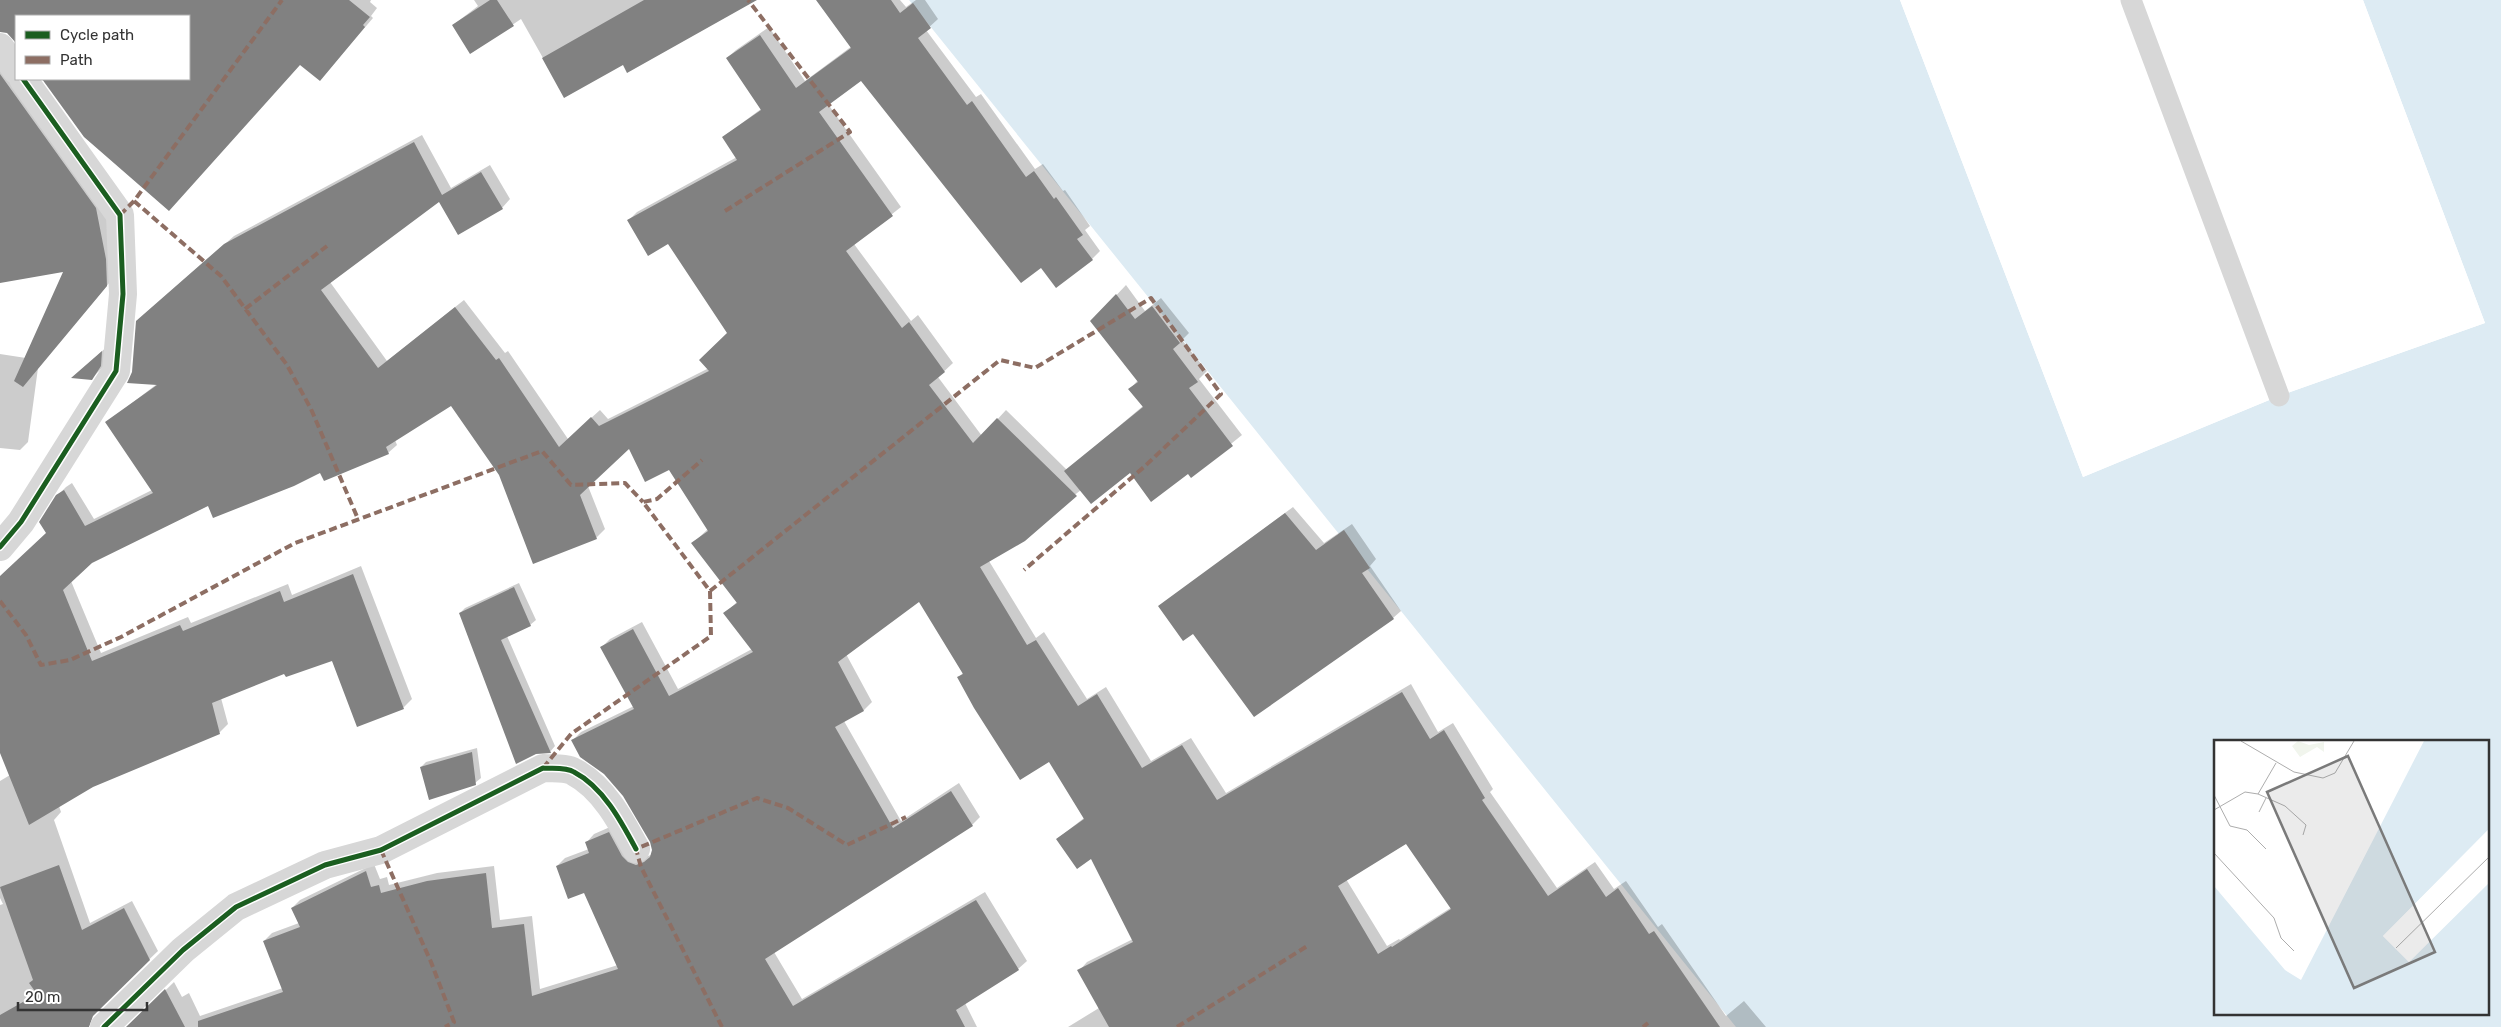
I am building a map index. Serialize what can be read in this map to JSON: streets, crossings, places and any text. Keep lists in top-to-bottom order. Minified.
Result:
{"legend":["Cycle path","Path"],"scale_bar":"20 m"}
